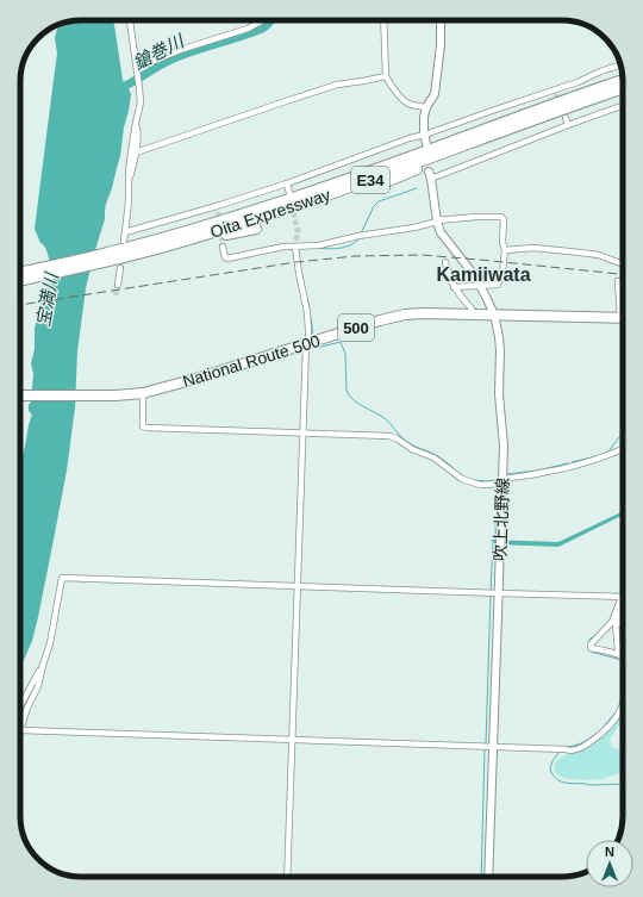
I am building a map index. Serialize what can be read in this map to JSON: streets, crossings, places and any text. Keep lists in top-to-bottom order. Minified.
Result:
{"streets":{"highway":["E34","Oita Expressway","500","National Route 500"],"main road":["吹上北野線"]},"crossings":[["National Route 500","吹上北野線"]],"districts":["Kamiiwata"],"water":["鎗巻川","宝満川"],"north":"top"}
